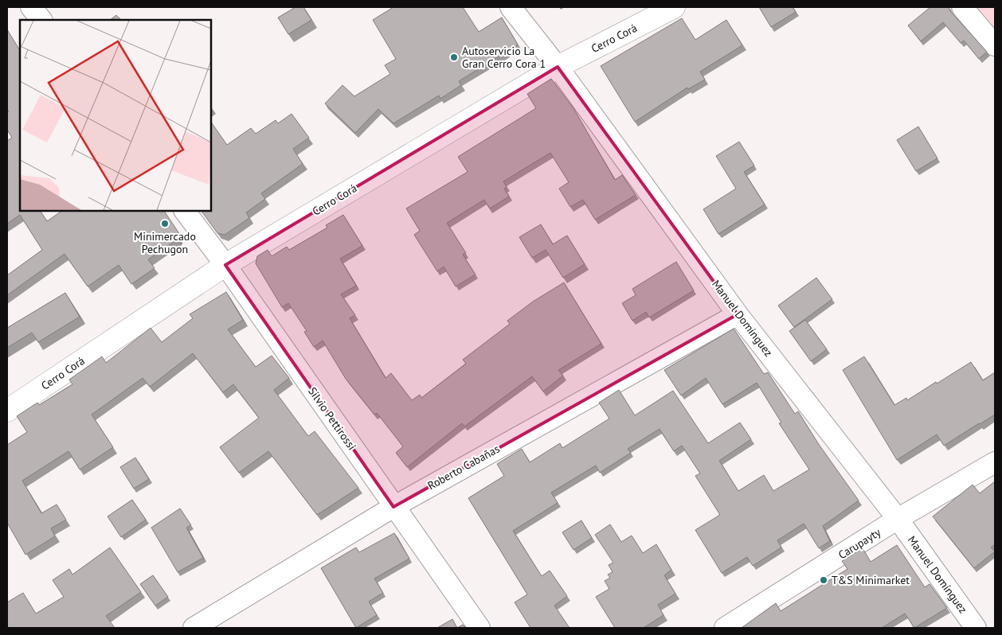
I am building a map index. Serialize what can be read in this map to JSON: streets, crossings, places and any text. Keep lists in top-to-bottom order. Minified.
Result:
{"streets":{"street":["Cerro Corá","Manuel Domínguez","Silvio Pettirossi","Roberto Cabañas","Carupayty"]},"crossings":[["Cerro Corá","Manuel Domínguez"],["Cerro Corá","Silvio Pettirossi"],["Manuel Domínguez","Roberto Cabañas"],["Manuel Domínguez","Carupayty"],["Silvio Pettirossi","Roberto Cabañas"]],"places":["Autoservicio La Gran Cerro Cora 1","Minimercado Pechugon","T&S Minimarket"]}
